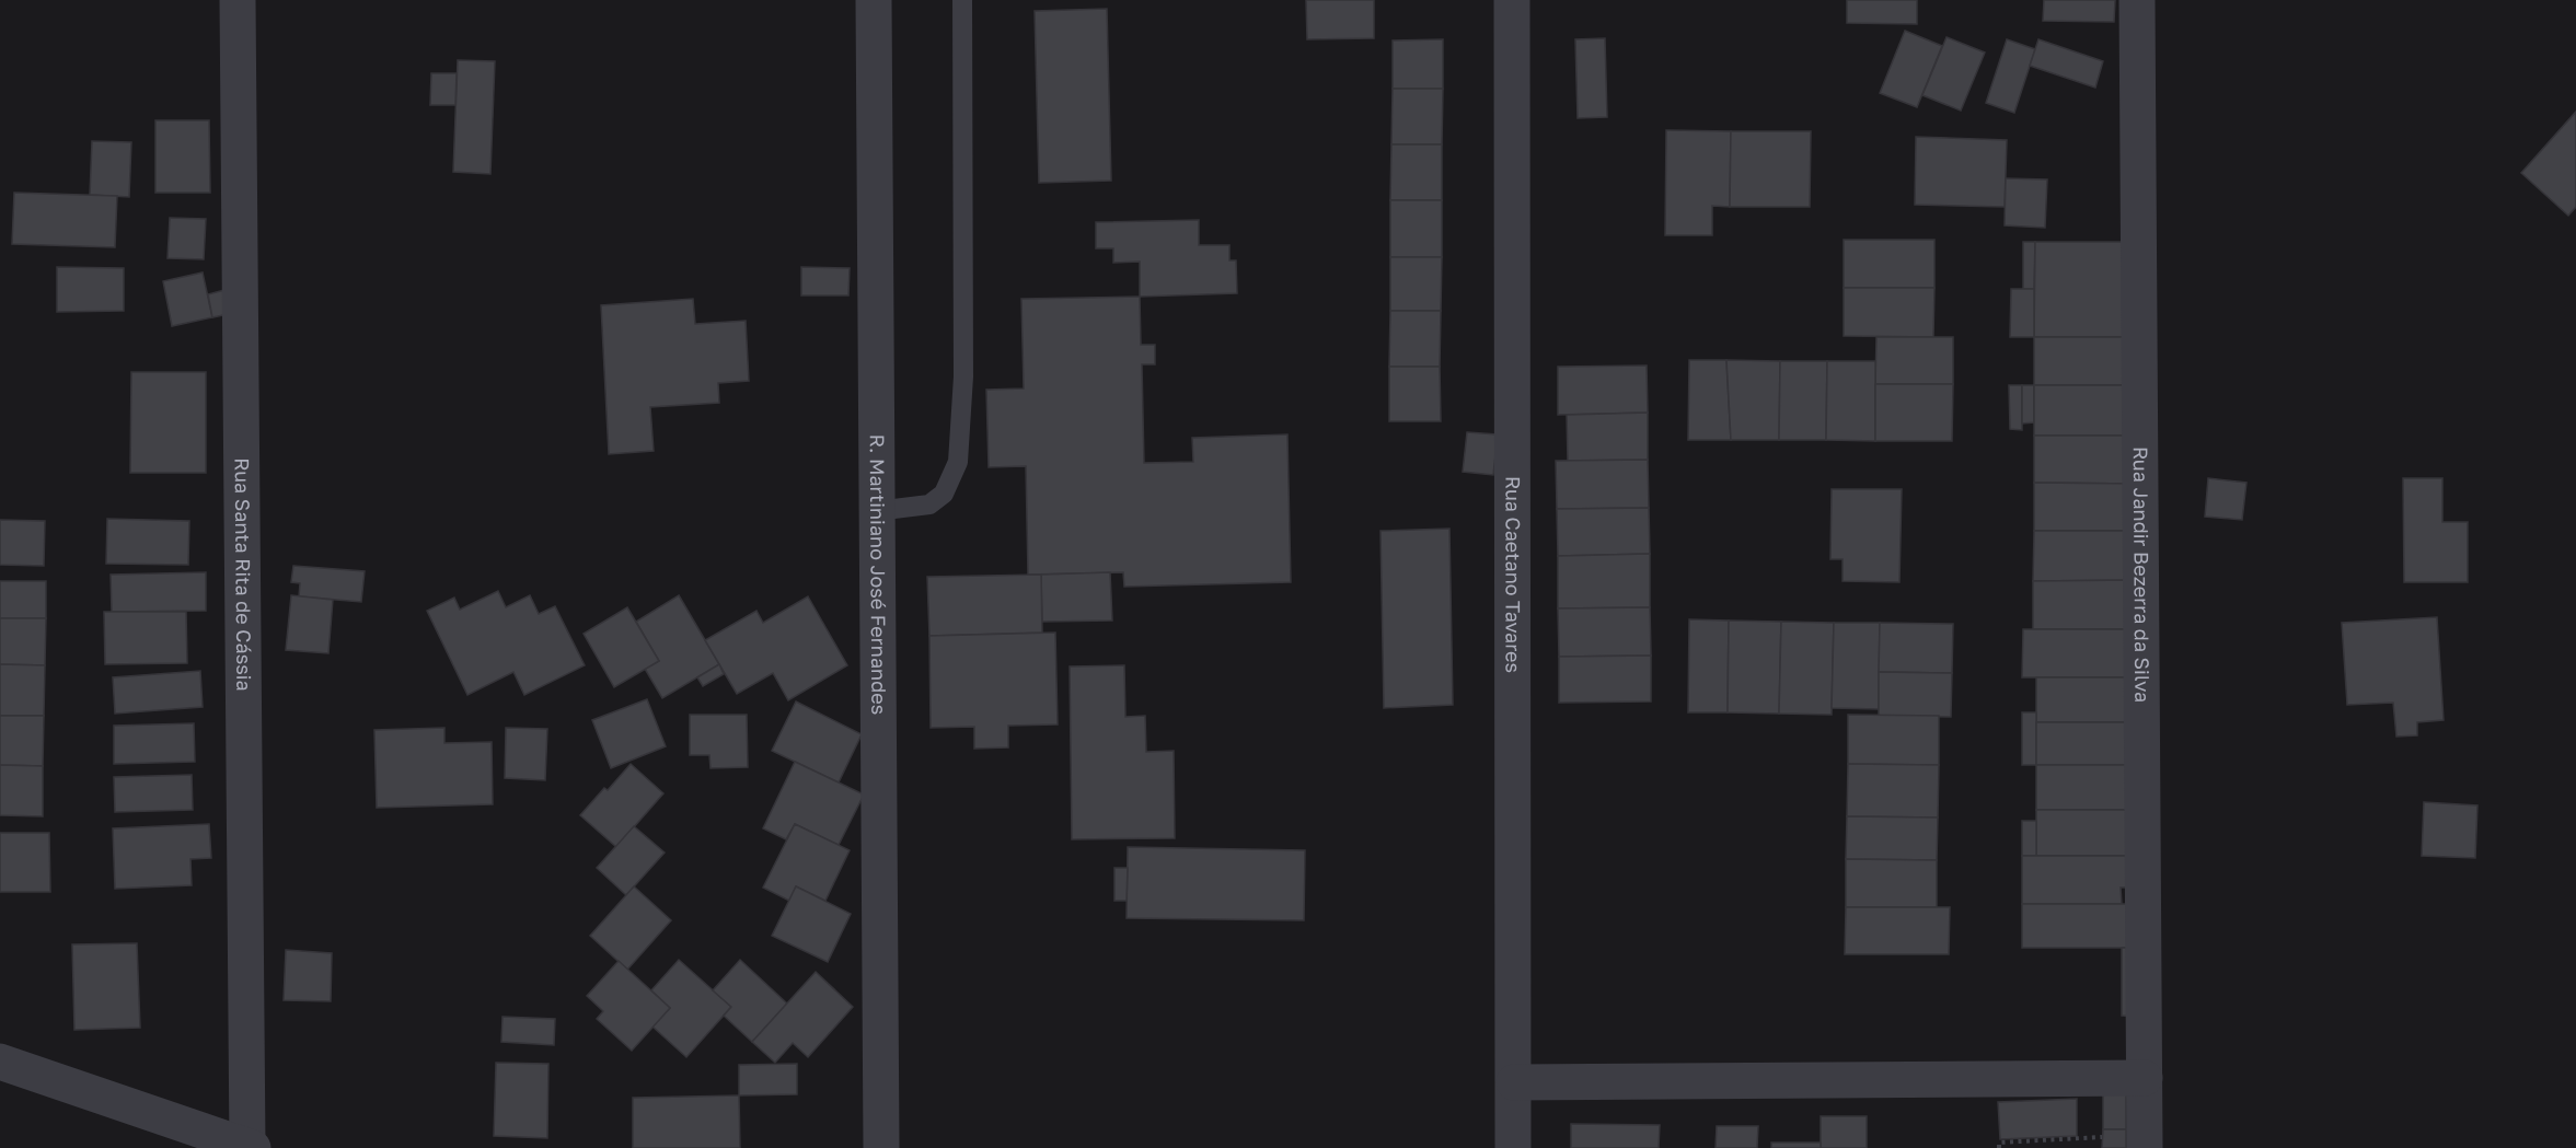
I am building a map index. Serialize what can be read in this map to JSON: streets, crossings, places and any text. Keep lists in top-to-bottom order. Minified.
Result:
{"streets":{"street":["Rua Santa Rita de Cássia","R. Martiniano José Fernandes","Rua Caetano Tavares","Rua Jandir Bezerra da Silva"]}}
